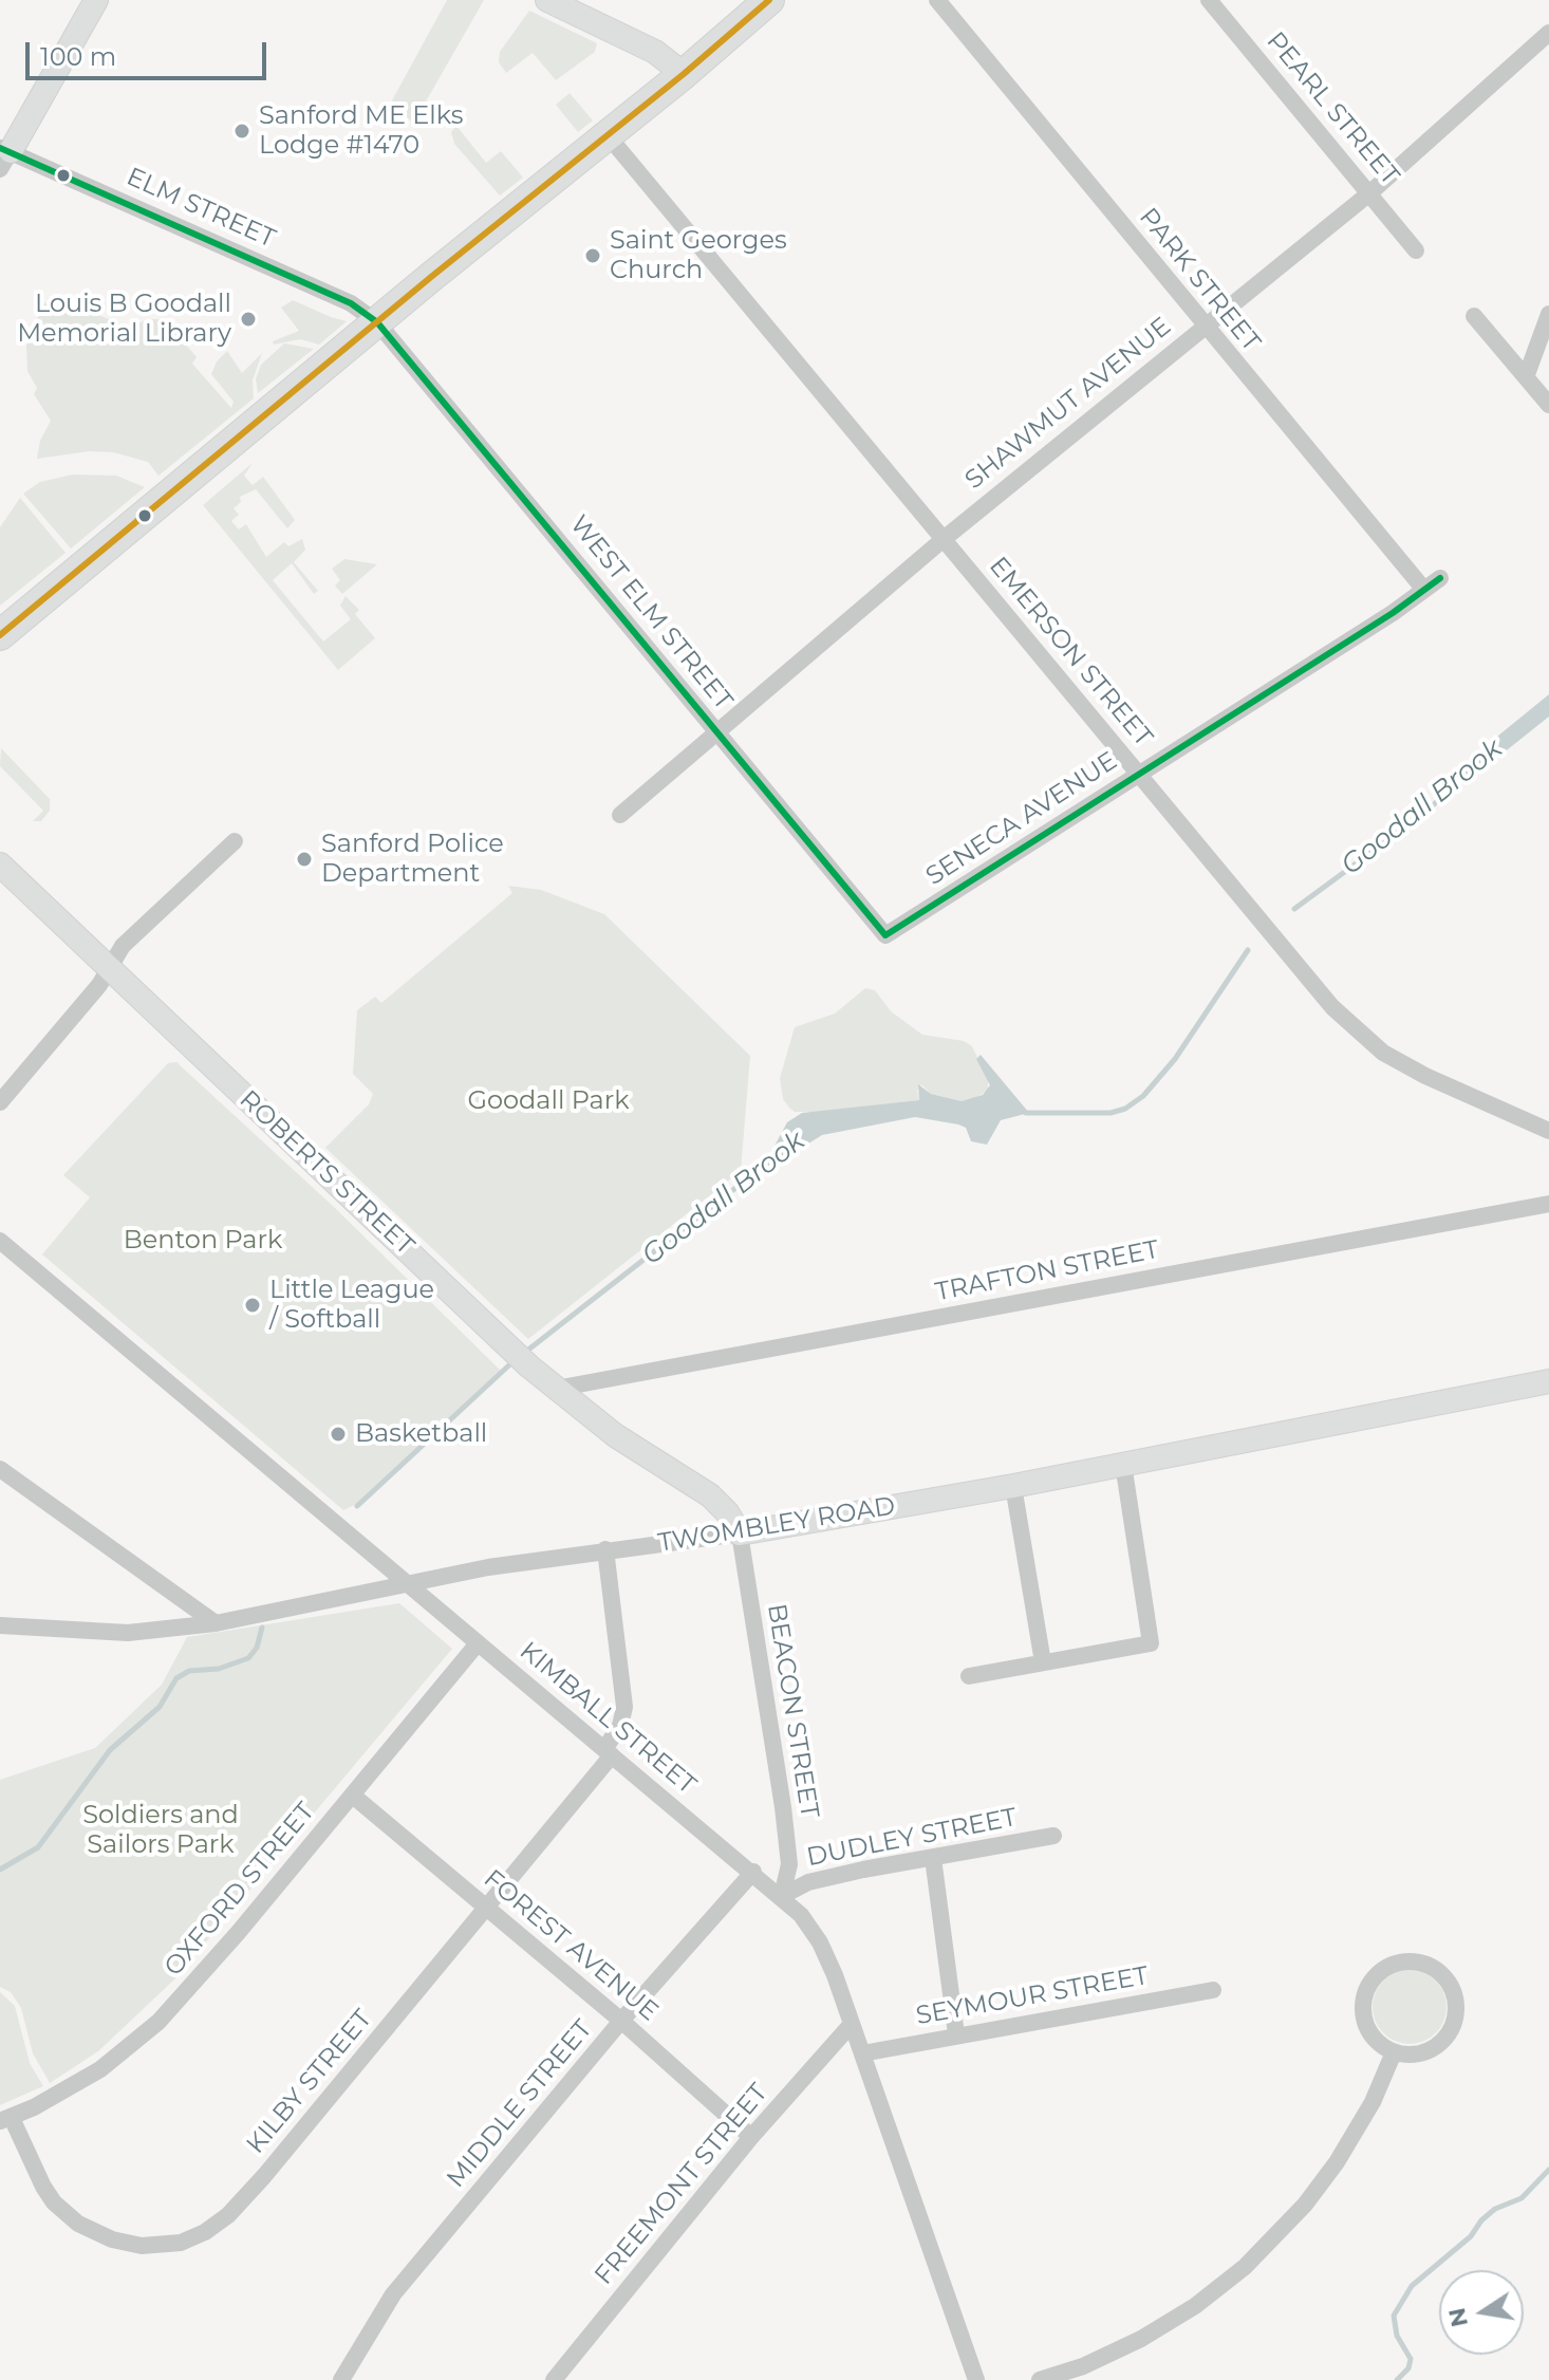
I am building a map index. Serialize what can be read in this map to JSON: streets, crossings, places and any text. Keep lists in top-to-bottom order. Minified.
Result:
{"streets":{"street":["PEARL STREET","ELM STREET","PARK STREET","SHAWMUT AVENUE","WEST ELM STREET","EMERSON STREET","SENECA AVENUE","ROBERTS STREET","TRAFTON STREET","TWOMBLEY ROAD","BEACON STREET","KIMBALL STREET","DUDLEY STREET","OXFORD STREET","FOREST AVENUE","SEYMOUR STREET","KILBY STREET","MIDDLE STREET","FREEMONT STREET"]},"crossings":[["PEARL STREET","SHAWMUT AVENUE"],["ELM STREET","WEST ELM STREET"],["PARK STREET","SHAWMUT AVENUE"],["PARK STREET","SENECA AVENUE"],["SHAWMUT AVENUE","WEST ELM STREET"],["SHAWMUT AVENUE","EMERSON STREET"],["WEST ELM STREET","SENECA AVENUE"],["EMERSON STREET","SENECA AVENUE"],["ROBERTS STREET","TRAFTON STREET"],["ROBERTS STREET","TWOMBLEY ROAD"],["ROBERTS STREET","BEACON STREET"],["TWOMBLEY ROAD","BEACON STREET"],["TWOMBLEY ROAD","KIMBALL STREET"],["TWOMBLEY ROAD","KILBY STREET"],["BEACON STREET","KIMBALL STREET"],["BEACON STREET","DUDLEY STREET"],["KIMBALL STREET","DUDLEY STREET"],["KIMBALL STREET","OXFORD STREET"],["KIMBALL STREET","SEYMOUR STREET"],["KIMBALL STREET","KILBY STREET"],["KIMBALL STREET","MIDDLE STREET"],["KIMBALL STREET","FREEMONT STREET"],["OXFORD STREET","FOREST AVENUE"],["OXFORD STREET","KILBY STREET"],["FOREST AVENUE","KILBY STREET"],["FOREST AVENUE","MIDDLE STREET"],["FOREST AVENUE","FREEMONT STREET"]],"water":["Goodall Brook"],"parks":["Goodall Park","Benton Park","Soldiers and Sailors Park"],"places":["Sanford ME Elks Lodge #1470","Saint Georges Church","Louis B Goodall Memorial Library","Sanford Police Department","Little League / Softball","Basketball"],"scale_bar":"100 m","north":"left"}
